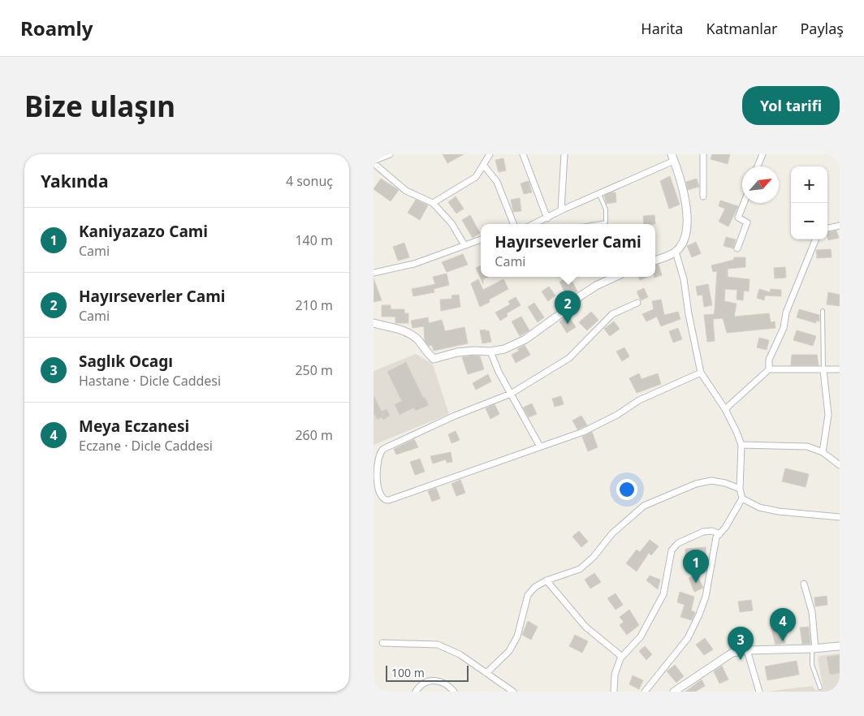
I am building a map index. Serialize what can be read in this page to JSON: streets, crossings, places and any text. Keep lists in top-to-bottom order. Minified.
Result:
{"scale_bar":"100 m","north":"top right","page":{"header":"Roamly","nav":["Harita","Katmanlar","Paylaş"],"buttons":"Yol tarifi","title":"Bize ulaşın","heading":["Yakında","4 sonuç"],"map_buttons":["+","−"],"list":[{"mark":"1","name":"Kaniyazazo Cami","note":"Cami","value":"140 m"},{"mark":"2","name":"Hayırseverler Cami","note":"Cami","value":"210 m"},{"mark":"3","name":"Saglık Ocagı","note":"Hastane · Dicle Caddesi","value":"250 m"},{"mark":"4","name":"Meya Eczanesi","note":"Eczane · Dicle Caddesi","value":"260 m"}],"popup":["Hayırseverler Cami","Cami"],"pins":["2","1","4","3"],"scale":"100 m"}}
